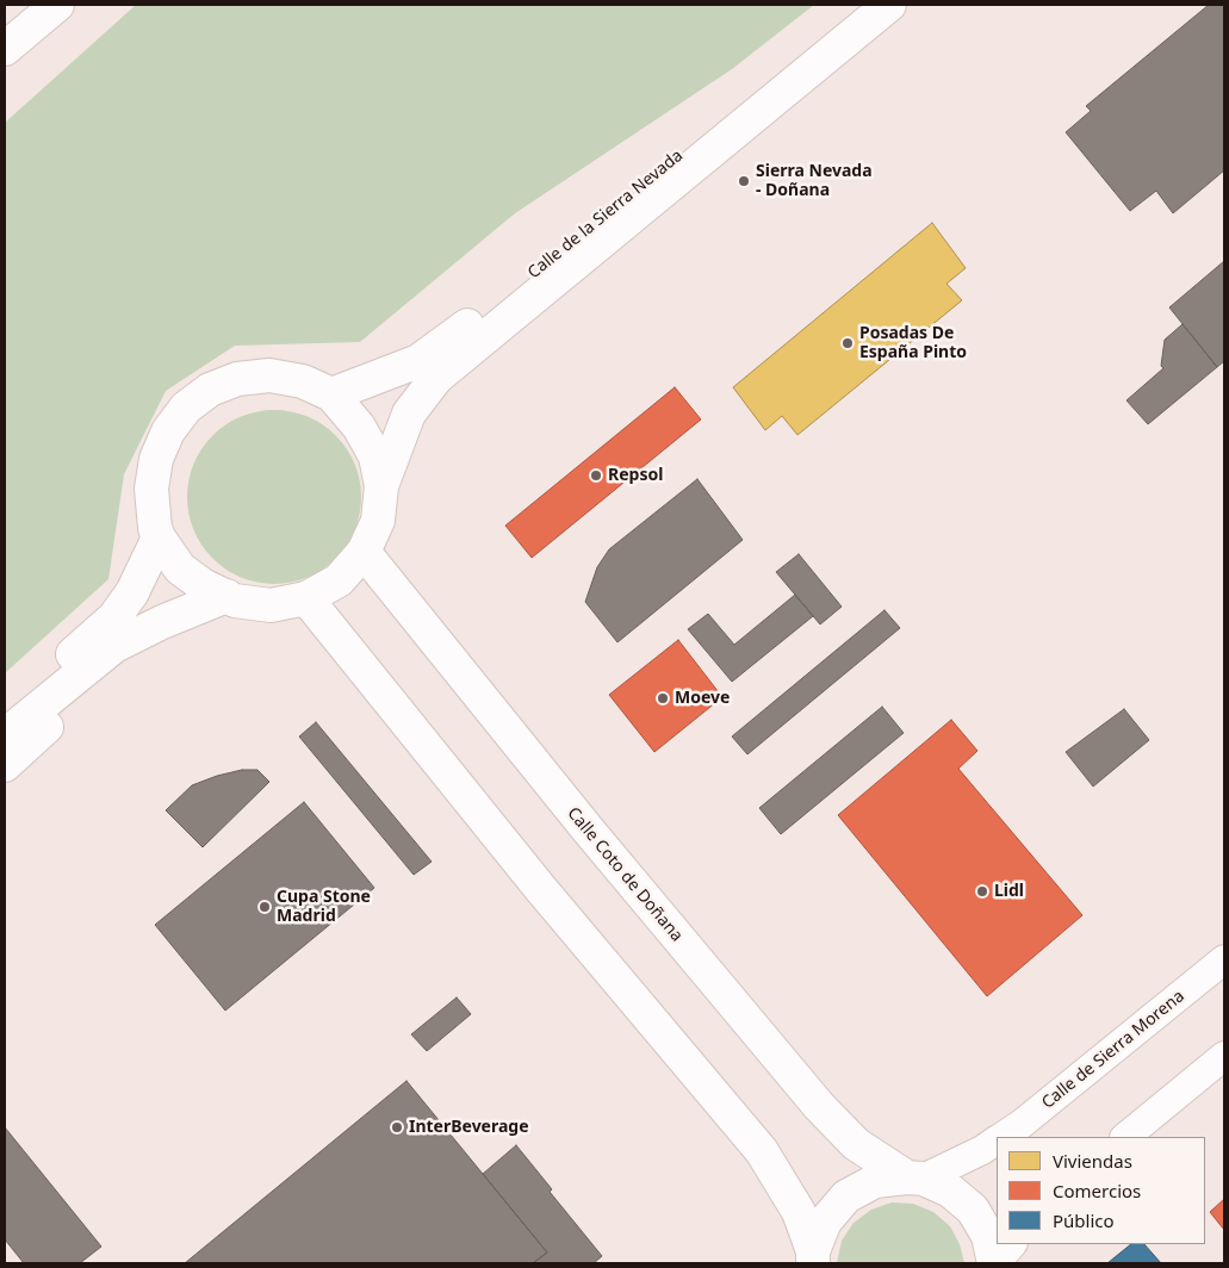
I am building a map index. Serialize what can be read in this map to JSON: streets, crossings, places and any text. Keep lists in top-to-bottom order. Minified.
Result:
{"streets":{"main road":["Calle de la Sierra Nevada","Calle Coto de Doñana"],"street":["Calle de Sierra Morena"]},"crossings":[["Calle Coto de Doñana","Calle de Sierra Morena"]],"places":["Sierra Nevada - Doñana","Posadas De España Pinto","Repsol","Moeve","Lidl","Cupa Stone Madrid","InterBeverage"],"legend":["Viviendas","Comercios","Público"]}
